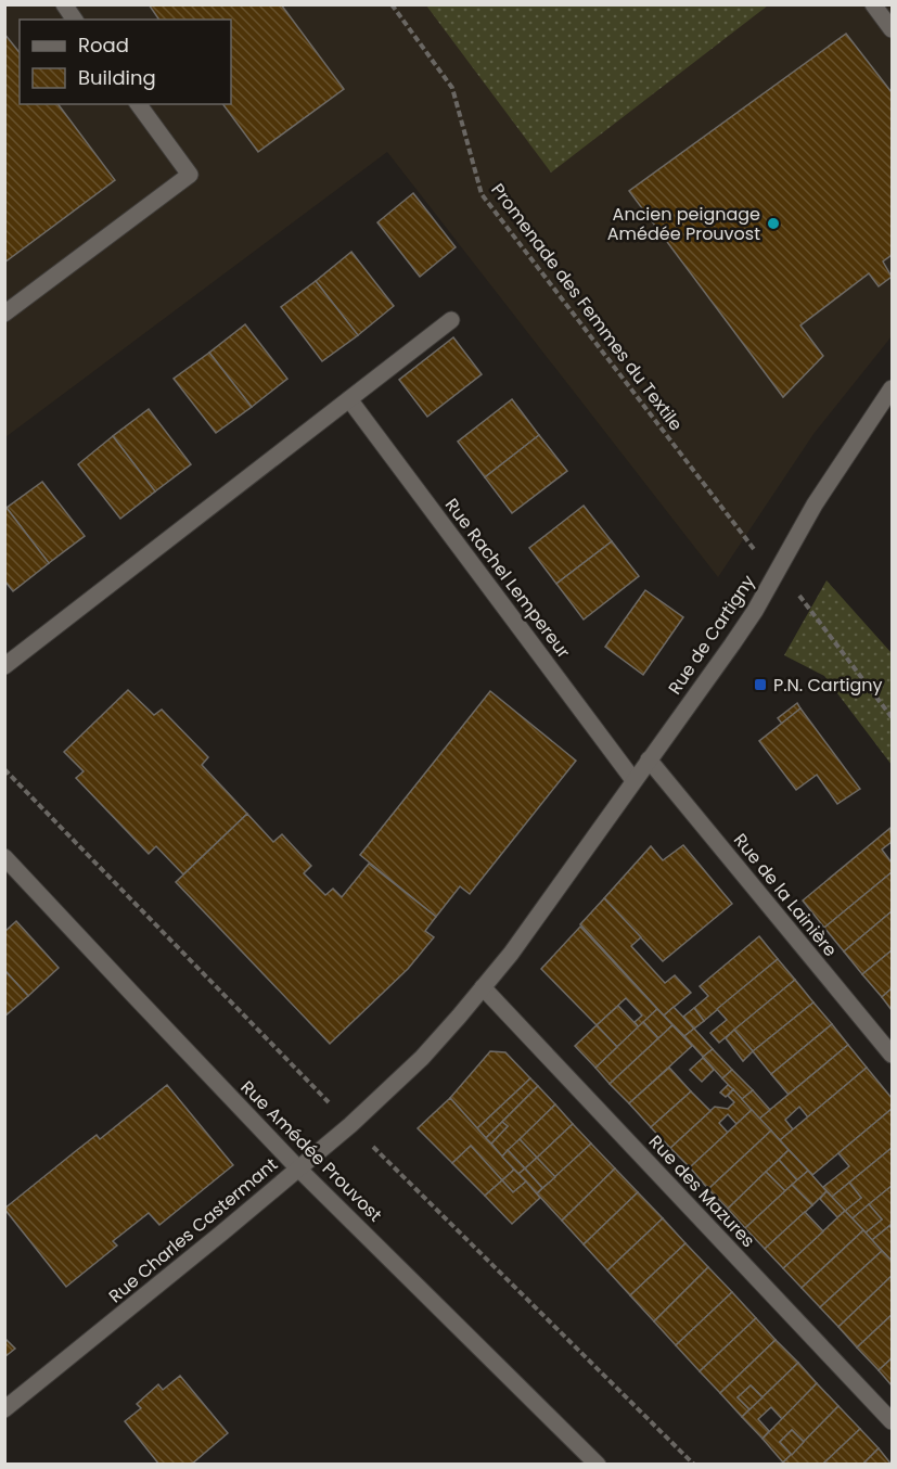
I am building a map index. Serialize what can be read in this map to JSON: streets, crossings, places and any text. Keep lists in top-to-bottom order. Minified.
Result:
{"streets":{"street":["Rue Rachel Lempereur","Rue de Cartigny","Rue de la Lainière","Rue Amédée Prouvost","Rue des Mazures","Rue Charles Castermant"],"path":["Promenade des Femmes du Textile"]},"crossings":[["Promenade des Femmes du Textile","Rue de Cartigny"],["Rue Rachel Lempereur","Rue de Cartigny"],["Rue de Cartigny","Rue de la Lainière"],["Rue de Cartigny","Rue Charles Castermant"],["Rue Amédée Prouvost","Rue Charles Castermant"],["Rue des Mazures","Rue Charles Castermant"]],"places":{"other":["Ancien peignage Amédée Prouvost"],"transit":["P.N. Cartigny"]},"legend":["Road","Building"]}
